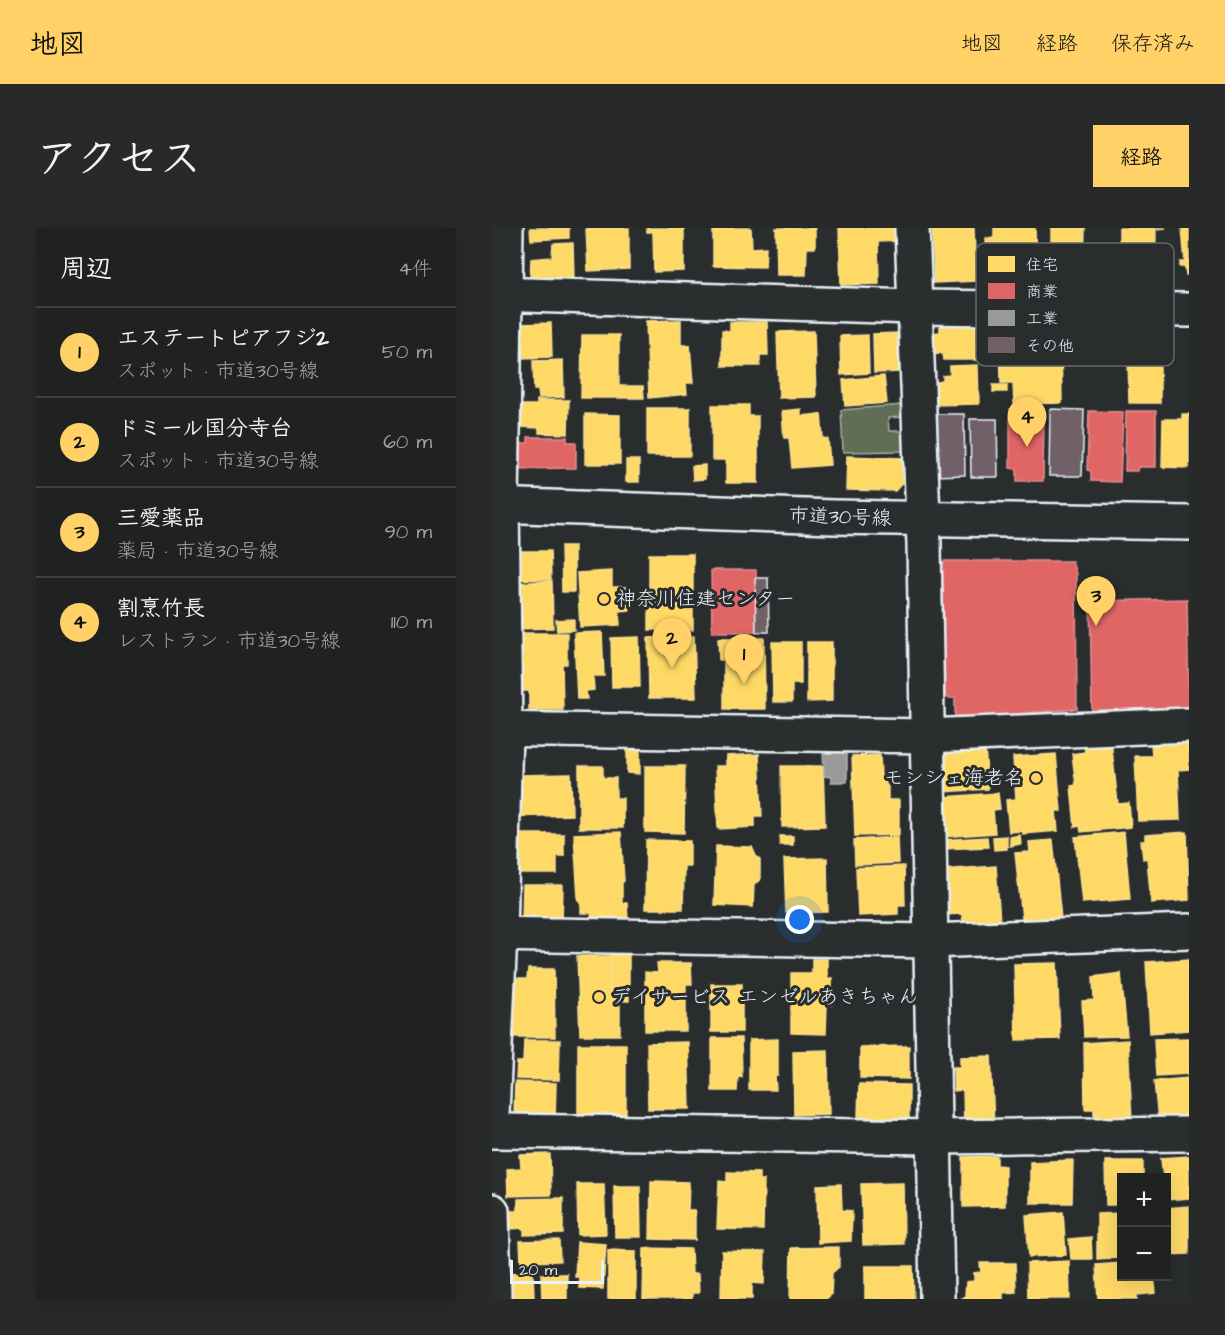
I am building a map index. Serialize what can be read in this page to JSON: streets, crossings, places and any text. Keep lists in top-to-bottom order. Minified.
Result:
{"streets":{"street":["市道30号線"]},"places":["神奈川住建センター","モンシェ海老名","デイサービス エンゼルあきちゃん"],"legend":["住宅","商業","工業","その他"],"scale_bar":"20 m","page":{"header":"地図","nav":["地図","経路","保存済み"],"title":"アクセス","buttons":"経路","heading":["周辺","4件"],"list":[{"mark":"1","name":"エステートピアフジ2","note":"スポット · 市道30号線","value":"50 m"},{"mark":"2","name":"ドミール国分寺台","note":"スポット · 市道30号線","value":"60 m"},{"mark":"3","name":"三愛薬品","note":"薬局 · 市道30号線","value":"90 m"},{"mark":"4","name":"割烹竹長","note":"レストラン · 市道30号線","value":"110 m"}],"pins":["4","3","2","1"],"map_buttons":["+","−"],"scale":"20 m"}}
